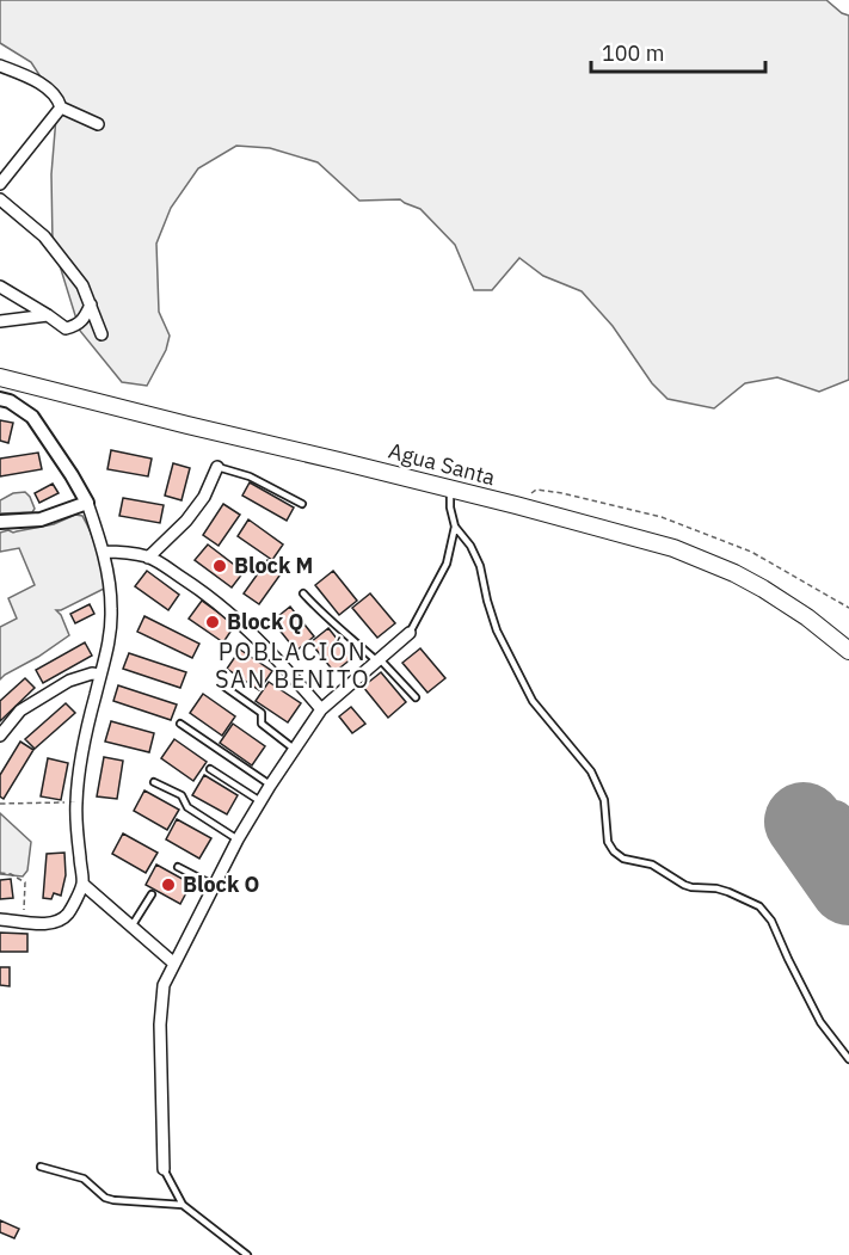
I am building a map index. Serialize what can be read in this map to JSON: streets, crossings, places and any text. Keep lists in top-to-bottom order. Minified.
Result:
{"streets":{"main road":["Agua Santa"]},"districts":["POBLACIÓN SAN BENITO"],"places":["Block M","Block Q","Block O"],"scale_bar":"100 m"}
